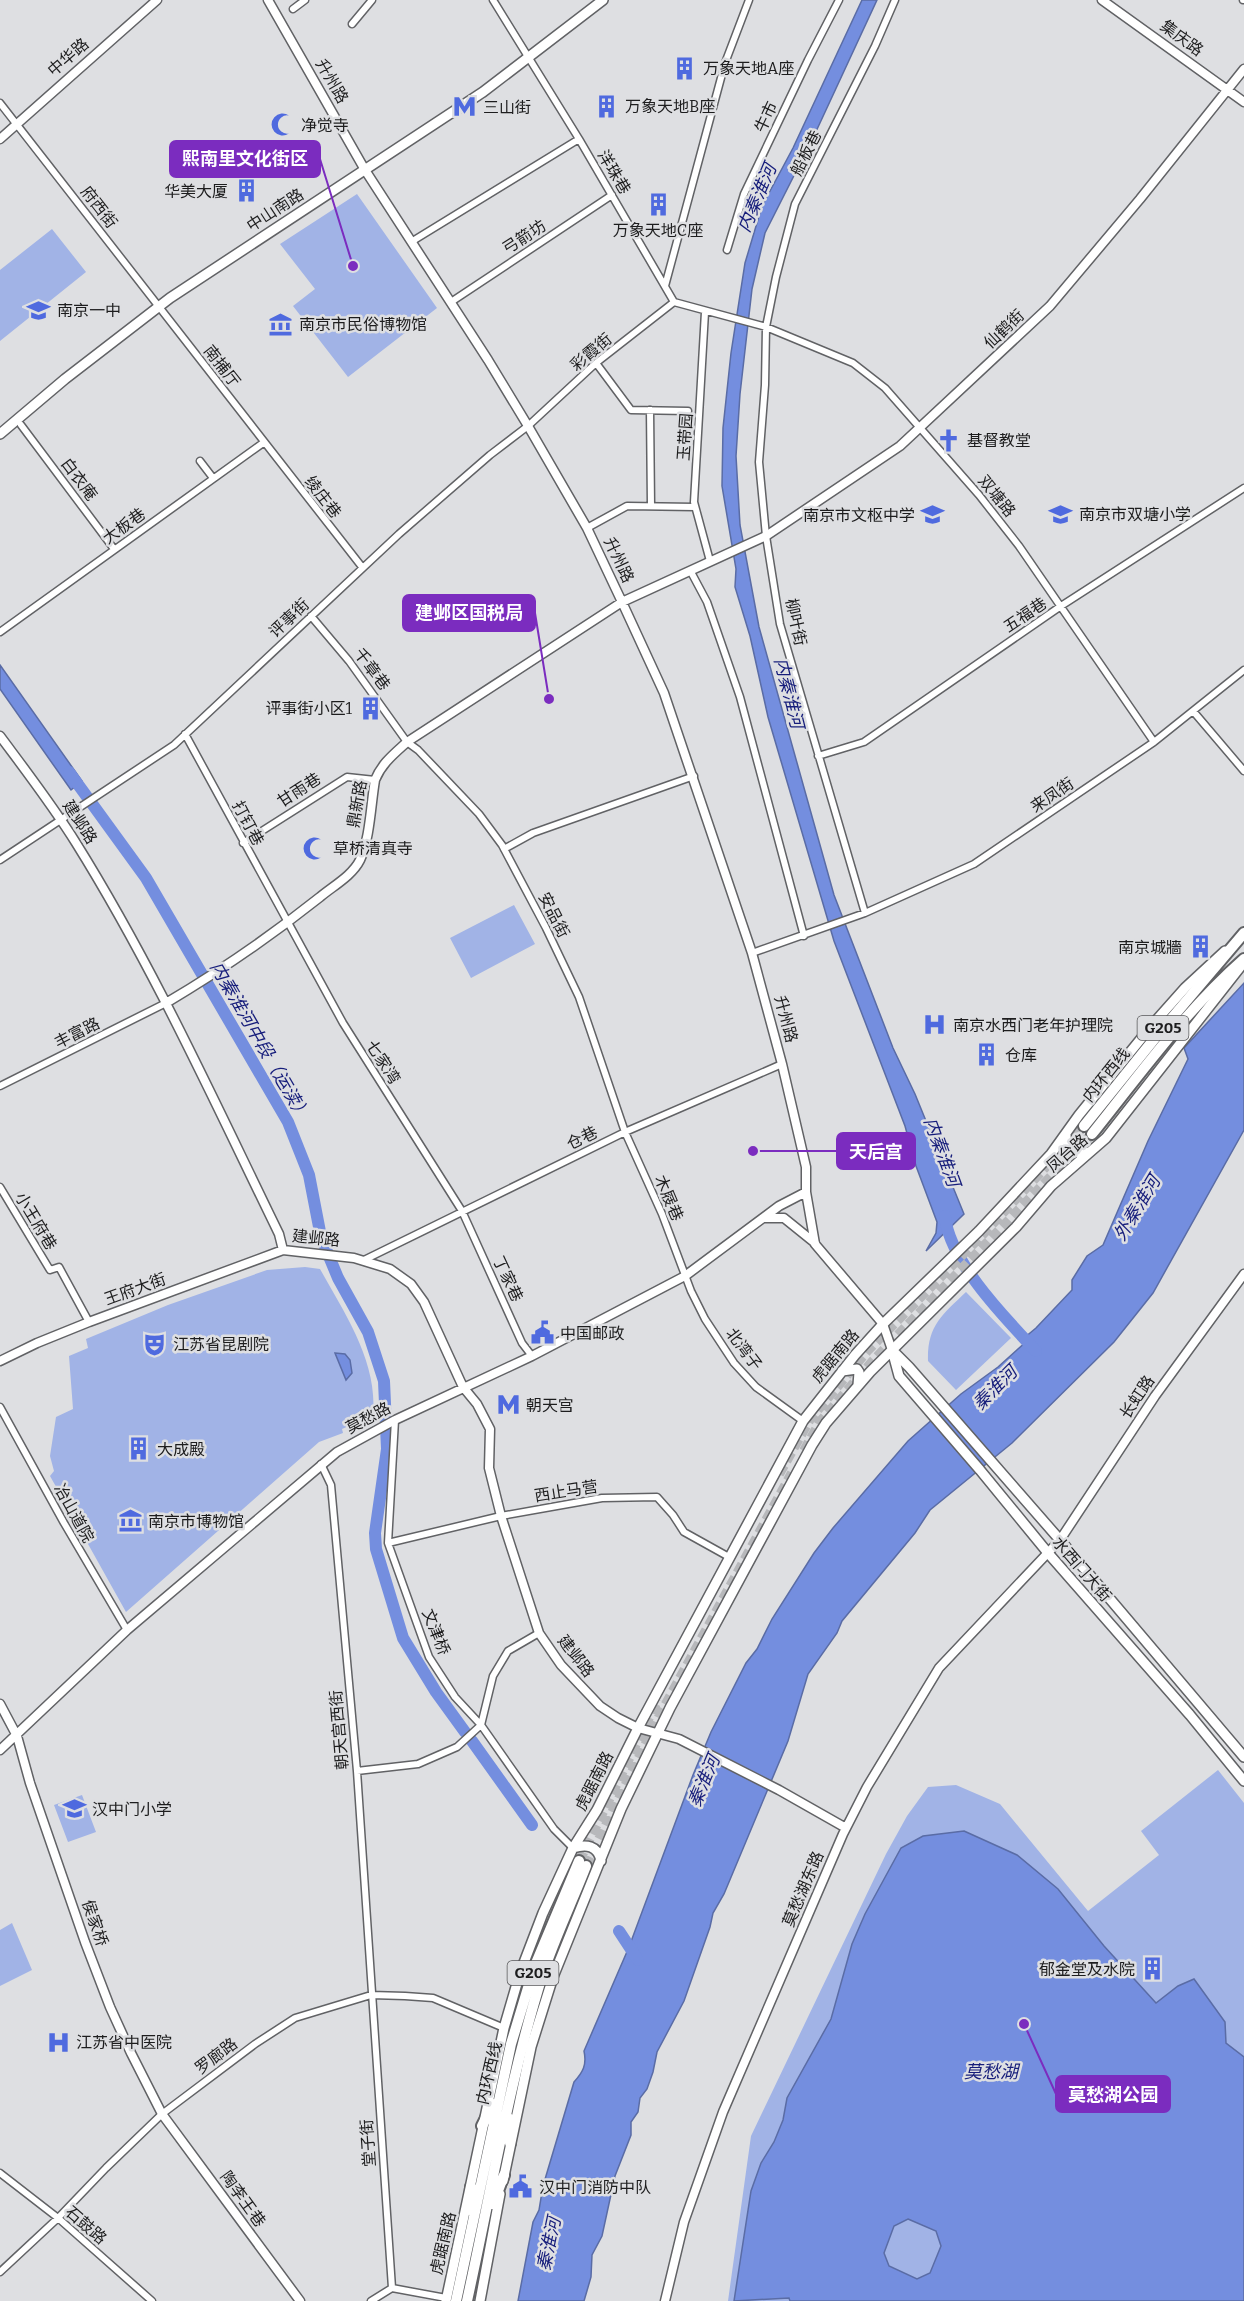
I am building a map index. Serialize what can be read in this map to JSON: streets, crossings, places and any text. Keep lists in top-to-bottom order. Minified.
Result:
{"streets":{"highway":["G205","内环西线"],"main road":["集庆路","中华路","升州路","中山南路","仙鹤街","鼎新路","建邺路","凤台路","王府大街","虎踞南路","长虹路","莫愁路","水西门大街","莫愁湖东路","侯家桥","陶李王巷"],"street":["牛市","船板巷","洋珠巷","府西街","弓箭坊","彩霞街","南捕厅","玉带园","白衣庵","双塘路","绫庄巷","大板巷","五福巷","评事街","柳叶街","千章巷","甘雨巷","来凤街","打钉巷","安品街","丰富路","七家湾","仓巷","木屐巷","小王府巷","丁家巷","北湾子","西止马营","冶山道院","文津桥","朝天宫西街","罗廊路","堂子街","石鼓路"]},"crossings":[["集庆路","仙鹤街"],["中华路","府西街"],["升州路","中山南路"],["升州路","弓箭坊"],["升州路","彩霞街"],["升州路","评事街"],["升州路","鼎新路"],["升州路","仓巷"],["升州路","莫愁路"],["船板巷","双塘路"],["船板巷","柳叶街"],["洋珠巷","中山南路"],["洋珠巷","弓箭坊"],["洋珠巷","彩霞街"],["府西街","中山南路"],["府西街","南捕厅"],["中山南路","南捕厅"],["仙鹤街","玉带园"],["仙鹤街","双塘路"],["仙鹤街","柳叶街"],["彩霞街","评事街"],["南捕厅","绫庄巷"],["南捕厅","大板巷"],["玉带园","双塘路"],["白衣庵","大板巷"],["双塘路","五福巷"],["双塘路","柳叶街"],["双塘路","来凤街"],["绫庄巷","大板巷"],["绫庄巷","评事街"],["五福巷","柳叶街"],["评事街","千章巷"],["评事街","建邺路"],["评事街","打钉巷"],["柳叶街","来凤街"],["千章巷","鼎新路"],["千章巷","安品街"],["甘雨巷","鼎新路"],["甘雨巷","打钉巷"],["鼎新路","建邺路"],["鼎新路","打钉巷"],["鼎新路","安品街"],["鼎新路","丰富路"],["鼎新路","七家湾"],["建邺路","丰富路"],["建邺路","仓巷"],["建邺路","王府大街"],["建邺路","虎踞南路"],["建邺路","莫愁路"],["建邺路","西止马营"],["建邺路","莫愁湖东路"],["打钉巷","七家湾"],["安品街","仓巷"],["安品街","木屐巷"],["七家湾","仓巷"],["七家湾","丁家巷"],["内环西线","凤台路"],["内环西线","虎踞南路"],["仓巷","木屐巷"],["仓巷","丁家巷"],["凤台路","虎踞南路"],["凤台路","水西门大街"],["木屐巷","北湾子"],["木屐巷","莫愁路"],["小王府巷","王府大街"],["丁家巷","莫愁路"],["北湾子","虎踞南路"],["北湾子","莫愁路"],["虎踞南路","西止马营"],["虎踞南路","文津桥"],["虎踞南路","罗廊路"],["长虹路","水西门大街"],["长虹路","莫愁湖东路"],["莫愁路","冶山道院"],["莫愁路","文津桥"],["莫愁路","朝天宫西街"],["莫愁路","侯家桥"],["西止马营","文津桥"],["水西门大街","莫愁湖东路"],["朝天宫西街","罗廊路"],["朝天宫西街","堂子街"],["侯家桥","罗廊路"],["侯家桥","陶李王巷"],["罗廊路","堂子街"],["罗廊路","陶李王巷"],["罗廊路","石鼓路"]],"water":["内秦淮河","内秦淮河中段（运渎）","外秦淮河","秦淮河","莫愁湖"],"places":{"building":["万象天地A座","万象天地B座","华美大厦","万象天地C座","评事街小区1","南京城牆","仓库","大成殿","郁金堂及水院"],"metro station":["三山街","朝天宫"],"mosque":["净觉寺","草桥清真寺"],"other":["熙南里文化街区","建邺区国税局","天后宫","莫愁湖公园"],"school or university":["南京一中","南京市双塘小学","南京市文枢中学","汉中门小学"],"museum":["南京市民俗博物馆","南京市博物馆"],"church":["基督教堂"],"hospital":["南京水西门老年护理院","江苏省中医院"],"public building":["中国邮政","汉中门消防中队"],"theatre":["江苏省昆剧院"]}}
